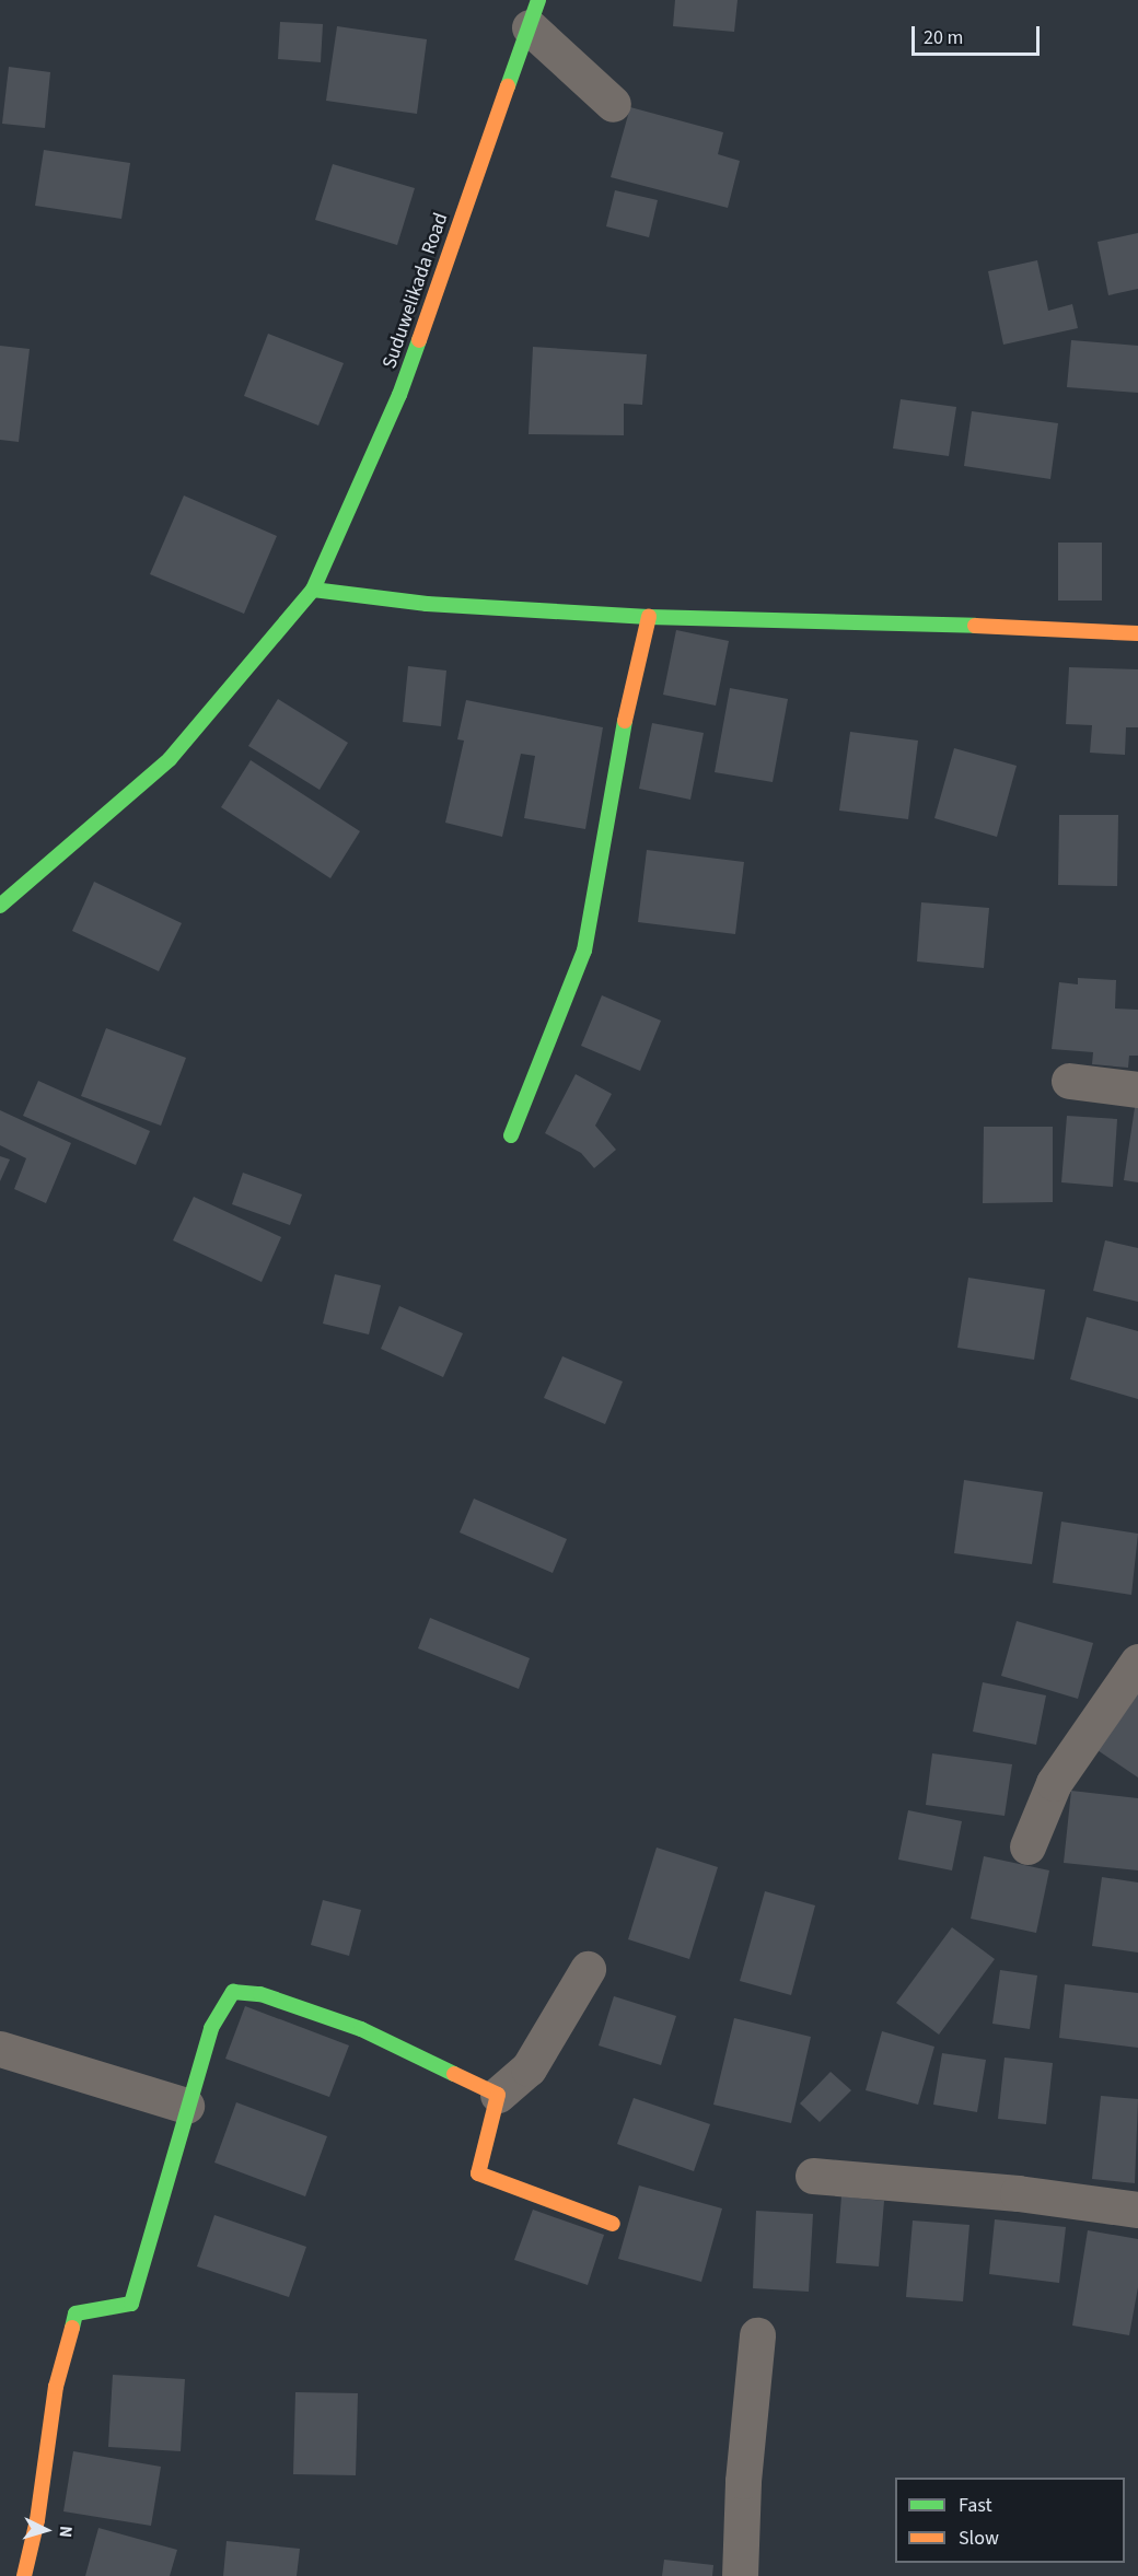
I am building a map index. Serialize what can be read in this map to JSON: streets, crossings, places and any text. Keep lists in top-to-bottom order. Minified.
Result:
{"streets":{"street":["Suduwelikada Road"]},"legend":["Fast","Slow"],"scale_bar":"20 m","north":"right"}
